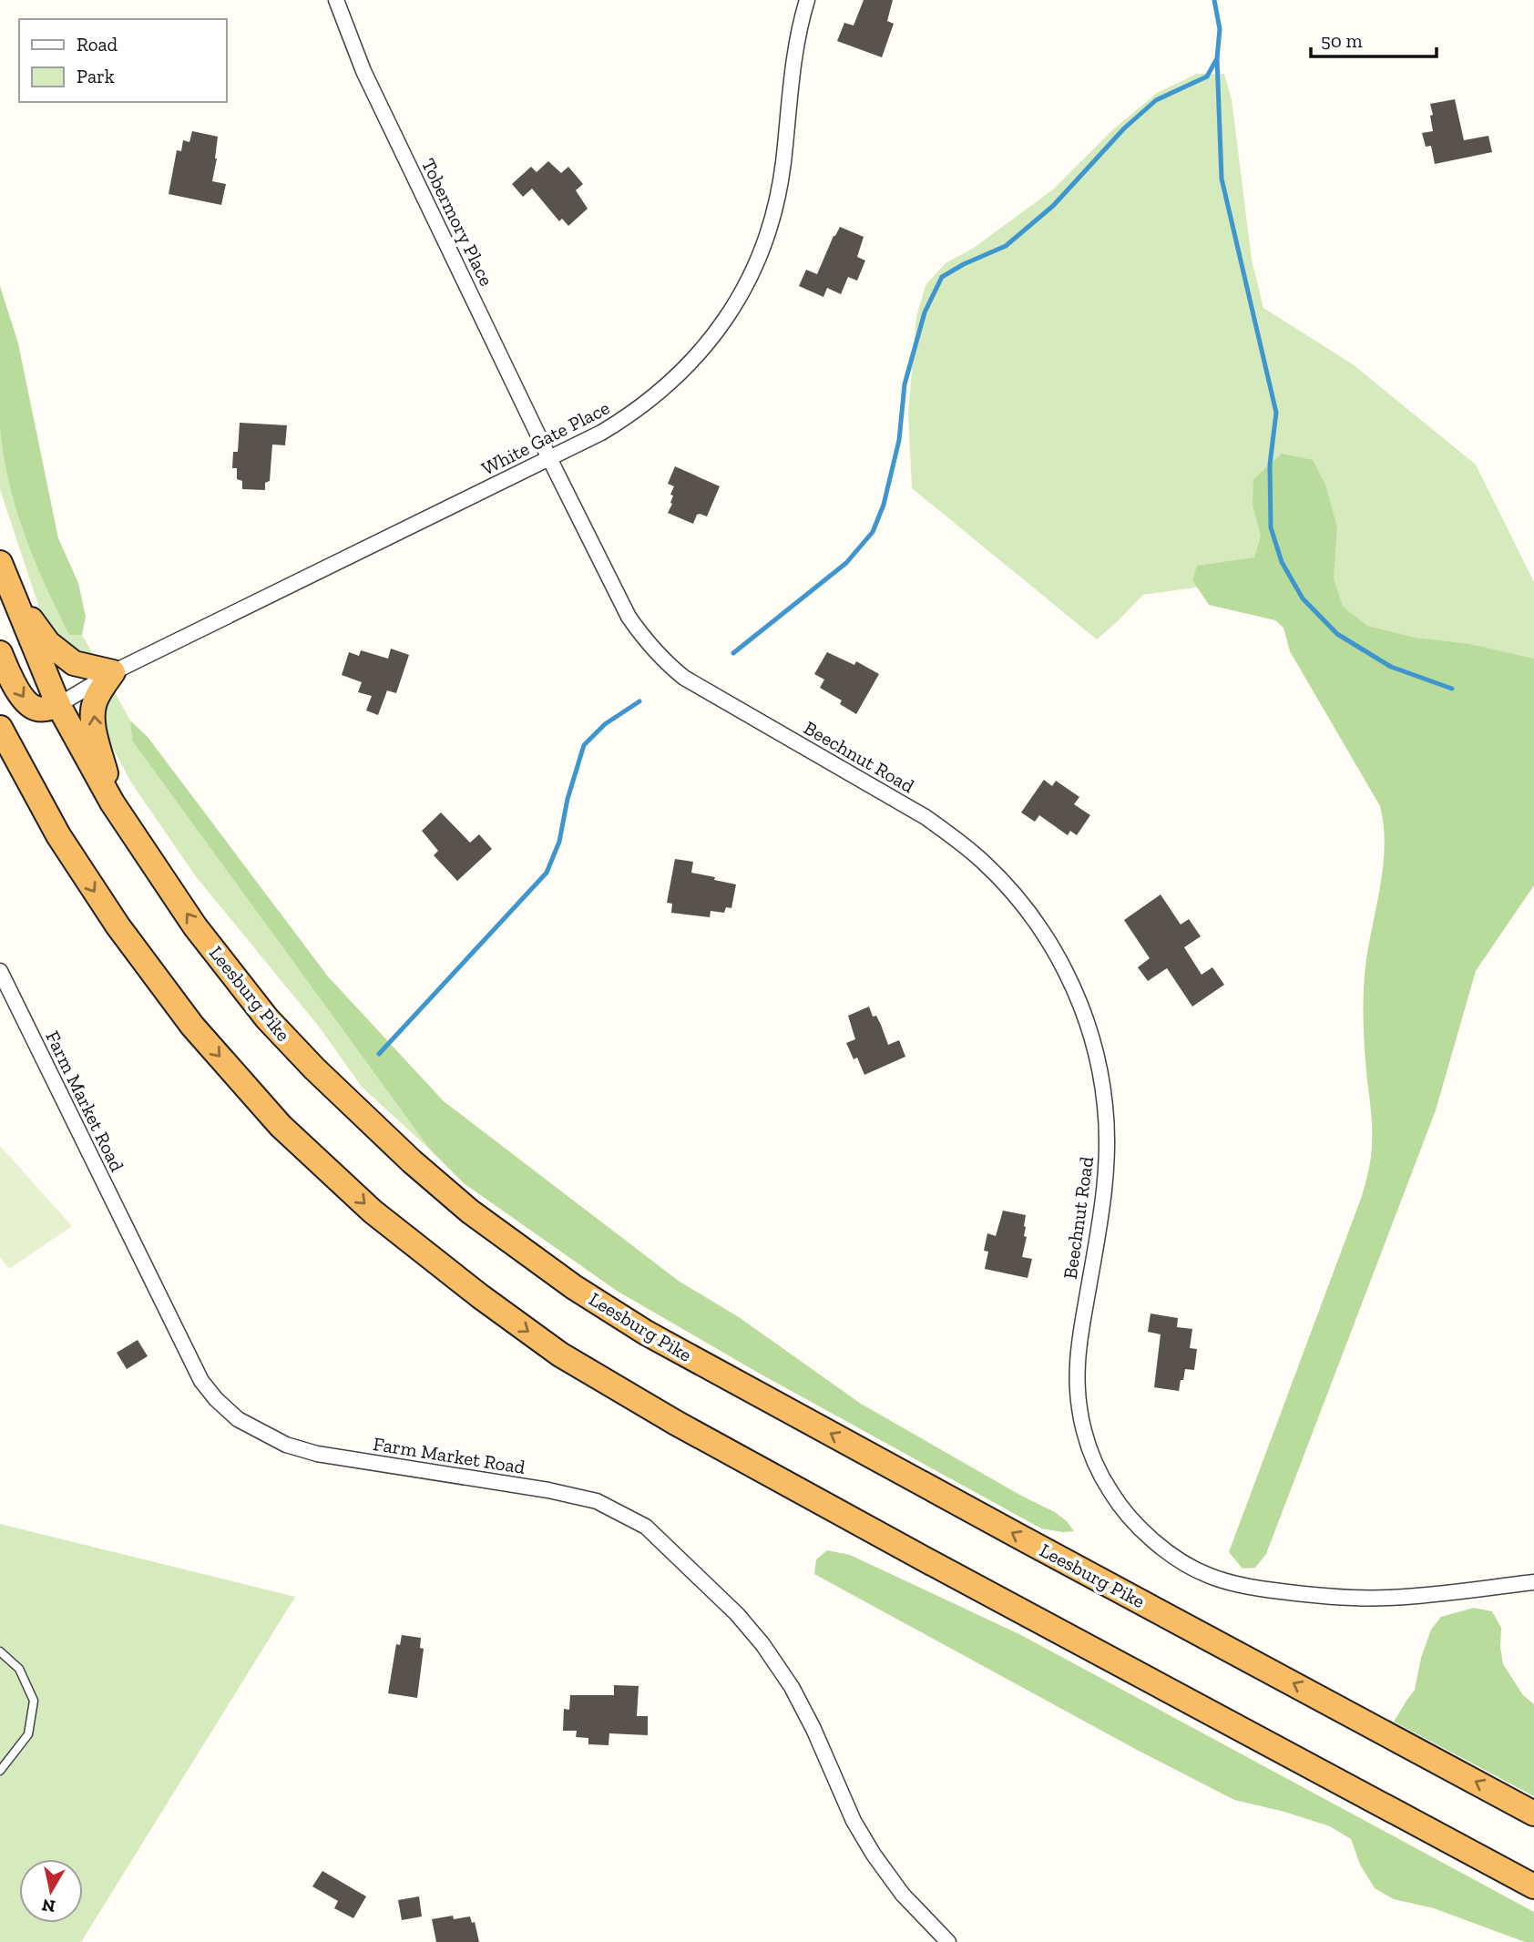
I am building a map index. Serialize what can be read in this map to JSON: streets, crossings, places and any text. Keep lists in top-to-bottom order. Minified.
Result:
{"streets":{"highway":["Leesburg Pike"],"street":["Tobermory Place","White Gate Place","Beechnut Road","Farm Market Road"]},"crossings":[["Tobermory Place","White Gate Place"],["Tobermory Place","Beechnut Road"],["White Gate Place","Beechnut Road"],["White Gate Place","Leesburg Pike"]],"legend":["Road","Park"],"scale_bar":"50 m","north":"bottom"}
